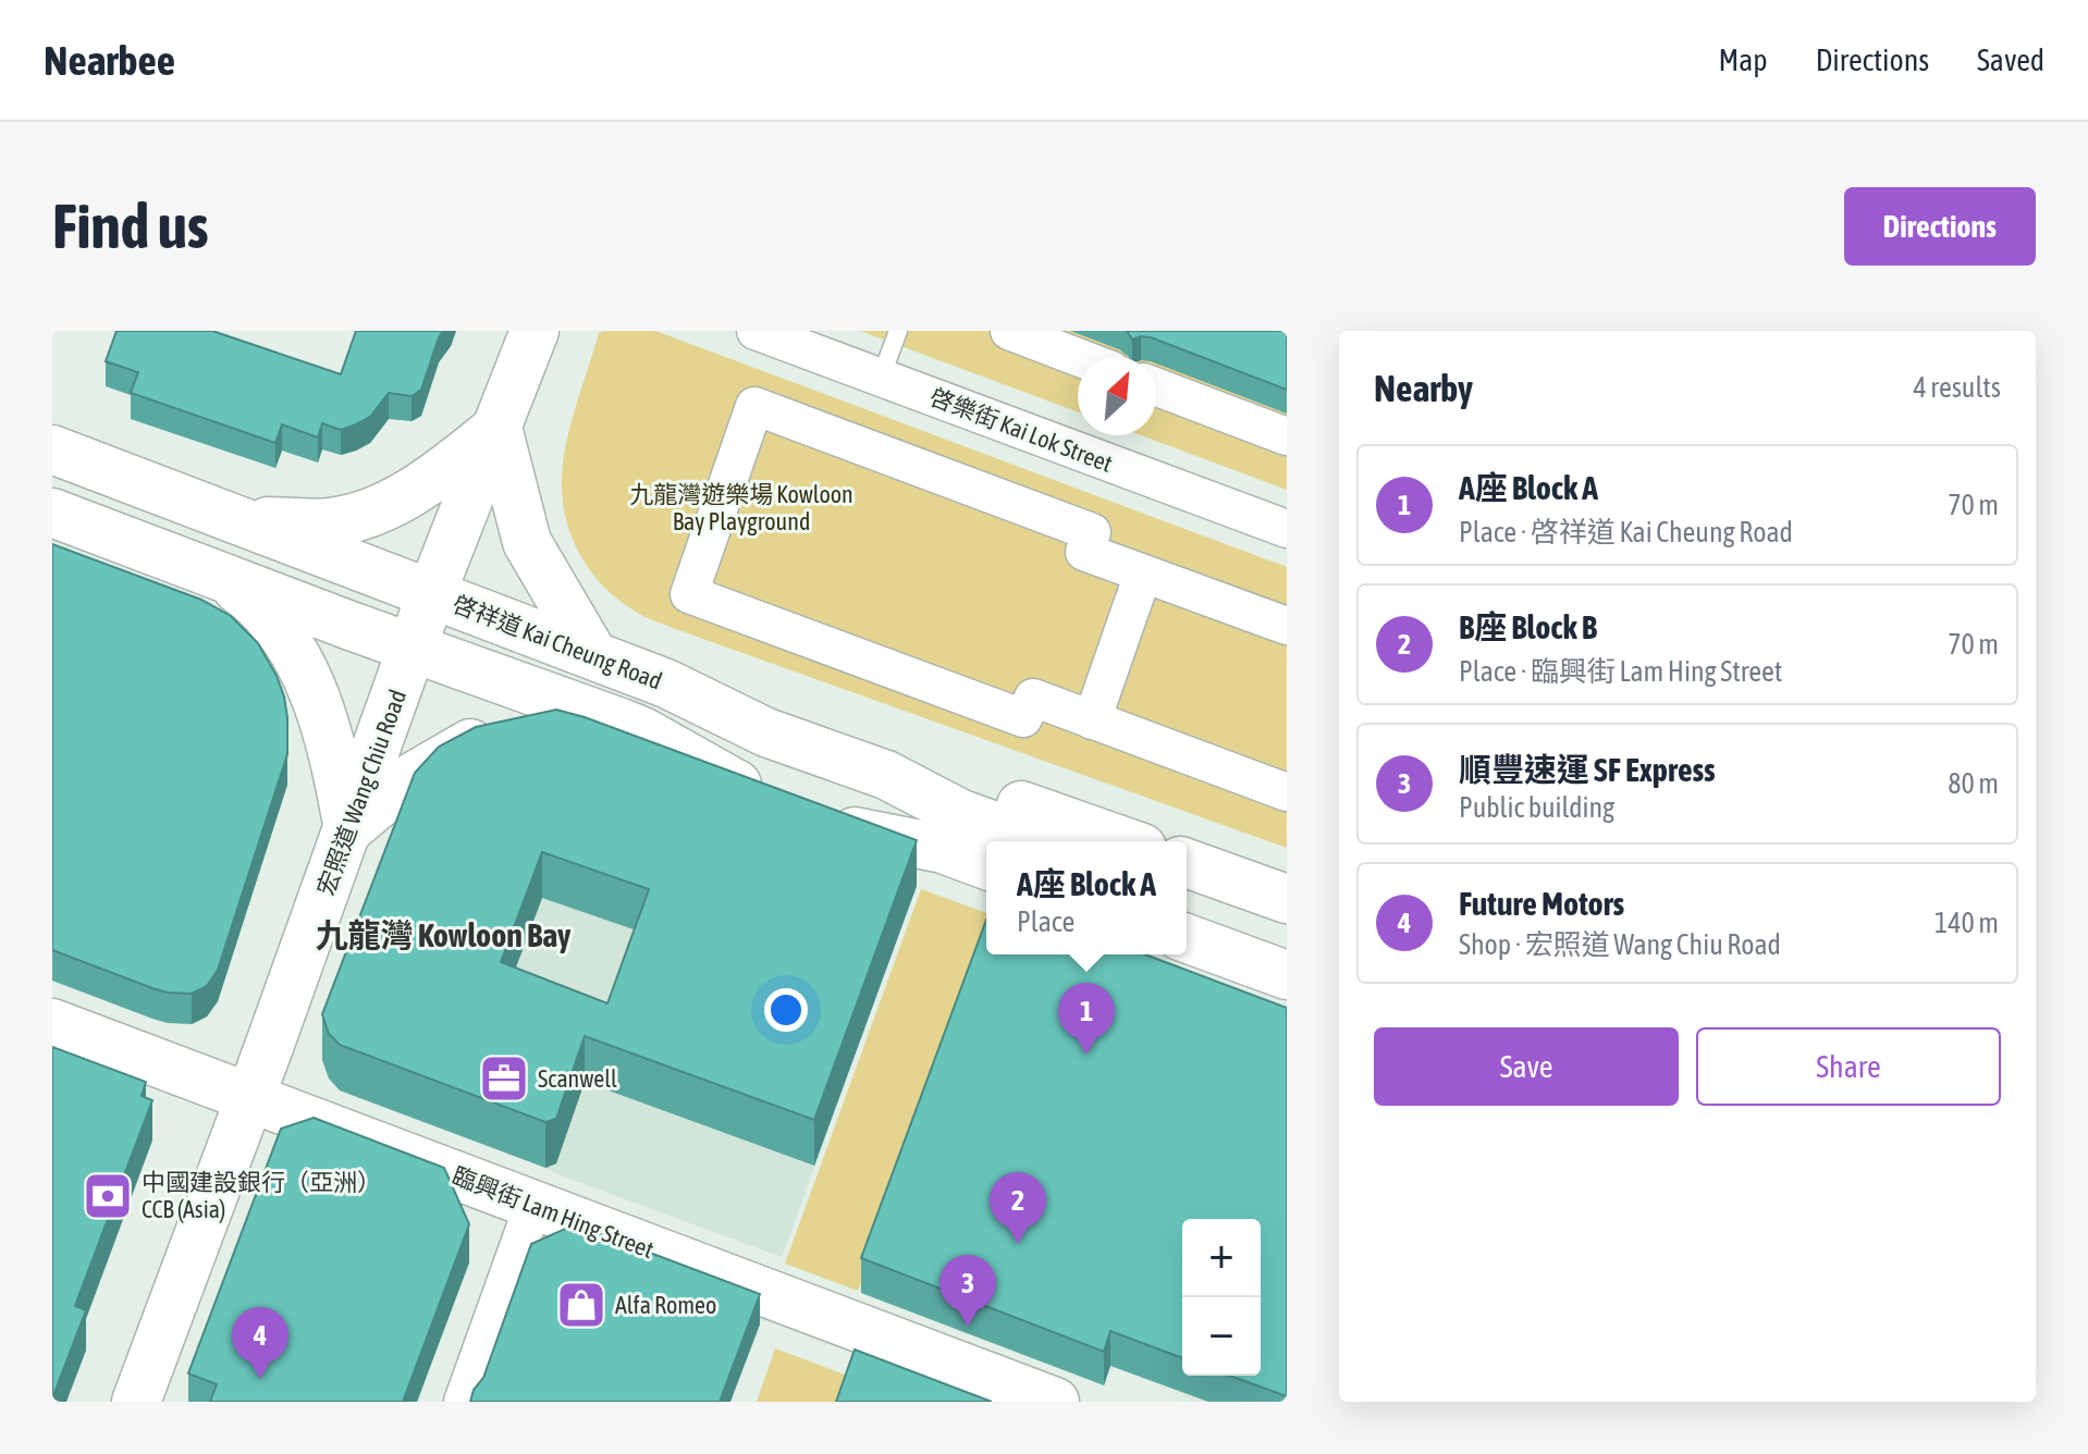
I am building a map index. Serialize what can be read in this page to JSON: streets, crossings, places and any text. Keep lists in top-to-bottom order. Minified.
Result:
{"streets":{"main road":["啓祥道 Kai Cheung Road","宏照道 Wang Chiu Road","臨興街 Lam Hing Street"],"street":["啓樂街 Kai Lok Street"]},"crossings":[["啓祥道 Kai Cheung Road","宏照道 Wang Chiu Road"],["宏照道 Wang Chiu Road","臨興街 Lam Hing Street"]],"districts":["九龍灣 Kowloon Bay"],"parks":["九龍灣遊樂場 Kowloon Bay Playground"],"places":{"office":["Scanwell"],"bank":["中國建設銀行（亞洲） CCB (Asia)"],"shop":["Alfa Romeo"]},"north":"top right","page":{"header":"Nearbee","nav":["Map","Directions","Saved"],"buttons":["Directions",["Save","Share"]],"title":"Find us","heading":["Nearby","4 results"],"list":[{"mark":"1","name":"A座 Block A","note":"Place · 啓祥道 Kai Cheung Road","value":"70 m"},{"mark":"2","name":"B座 Block B","note":"Place · 臨興街 Lam Hing Street","value":"70 m"},{"mark":"3","name":"順豐速運 SF Express","note":"Public building","value":"80 m"},{"mark":"4","name":"Future Motors","note":"Shop · 宏照道 Wang Chiu Road","value":"140 m"}],"popup":["A座 Block A","Place"],"pins":["1","2","3","4"],"map_buttons":["+","−"]}}
